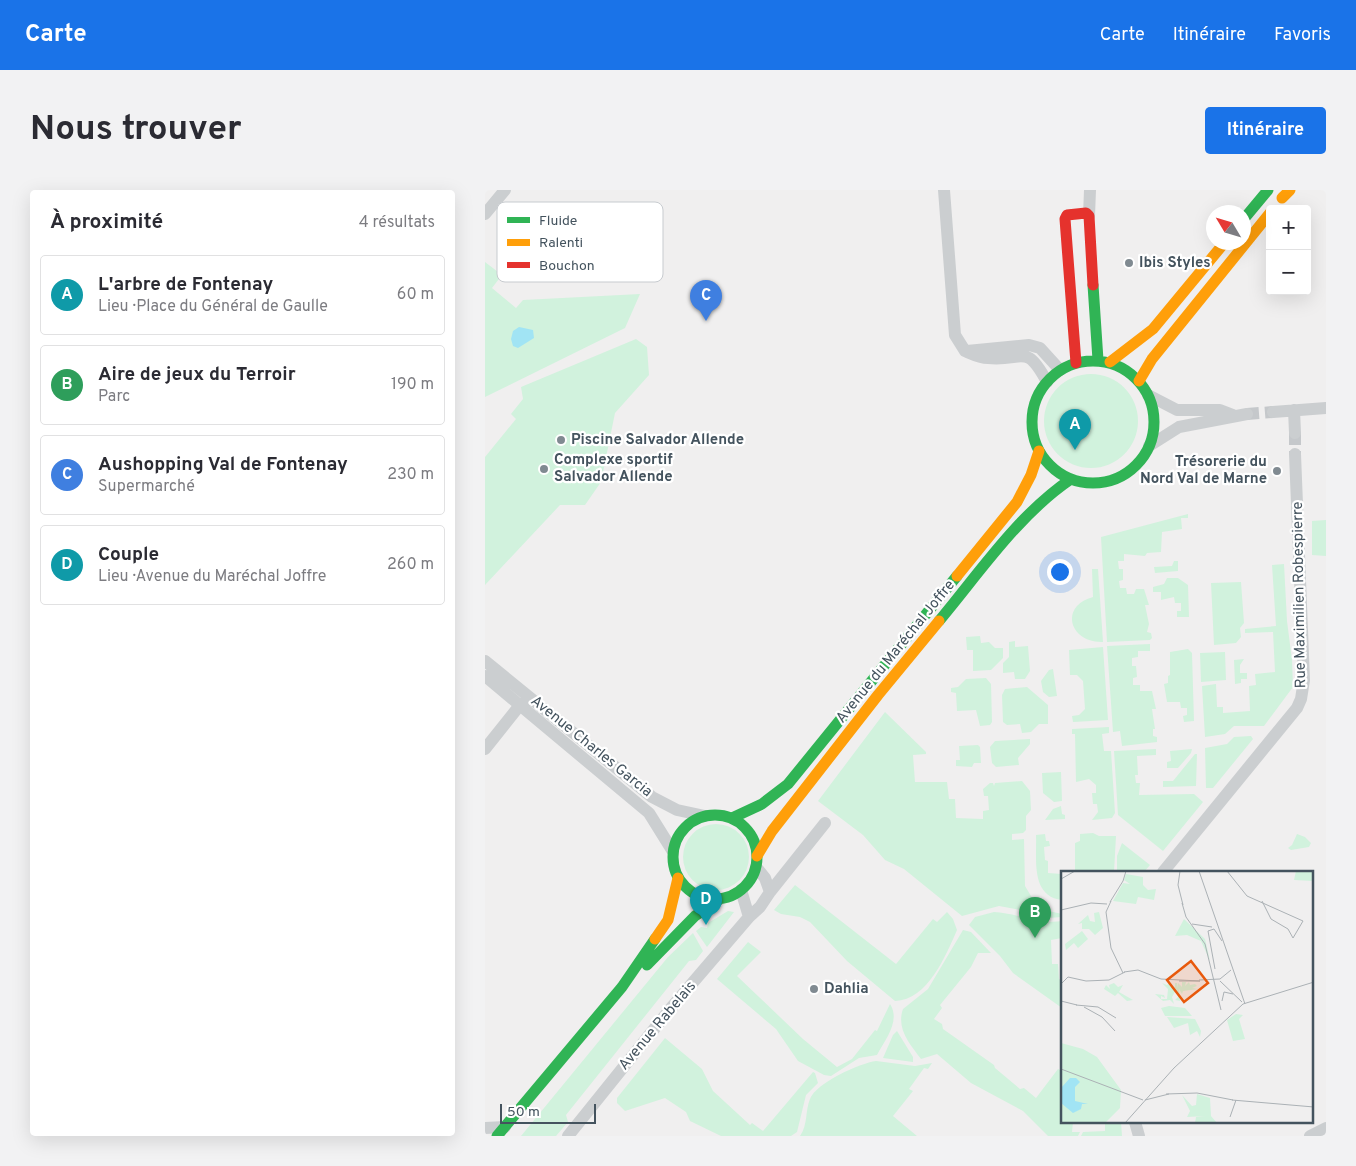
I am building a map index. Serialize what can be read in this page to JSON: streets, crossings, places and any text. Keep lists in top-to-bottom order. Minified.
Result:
{"streets":{"main road":["Avenue du Maréchal Joffre"],"street":["Rue Maximilien Robespierre","Avenue Charles Garcia","Avenue Rabelais"]},"crossings":[["Avenue du Maréchal Joffre","Avenue Charles Garcia"]],"places":["Ibis Styles","Piscine Salvador Allende","Complexe sportif Salvador Allende","Trésorerie du Nord Val de Marne","Dahlia"],"legend":["Fluide","Ralenti","Bouchon"],"scale_bar":"50 m","north":"top left","page":{"header":"Carte","nav":["Carte","Itinéraire","Favoris"],"buttons":"Itinéraire","title":"Nous trouver","heading":["À proximité","4 résultats"],"map_buttons":["+","−"],"list":[{"mark":"A","name":"L'arbre de Fontenay","note":"Lieu · Place du Général de Gaulle","value":"60 m"},{"mark":"B","name":"Aire de jeux du Terroir","note":"Parc","value":"190 m"},{"mark":"C","name":"Aushopping Val de Fontenay","note":"Supermarché","value":"230 m"},{"mark":"D","name":"Couple","note":"Lieu · Avenue du Maréchal Joffre","value":"260 m"}],"pins":["C","A","D","B"],"scale":"50 m"}}
